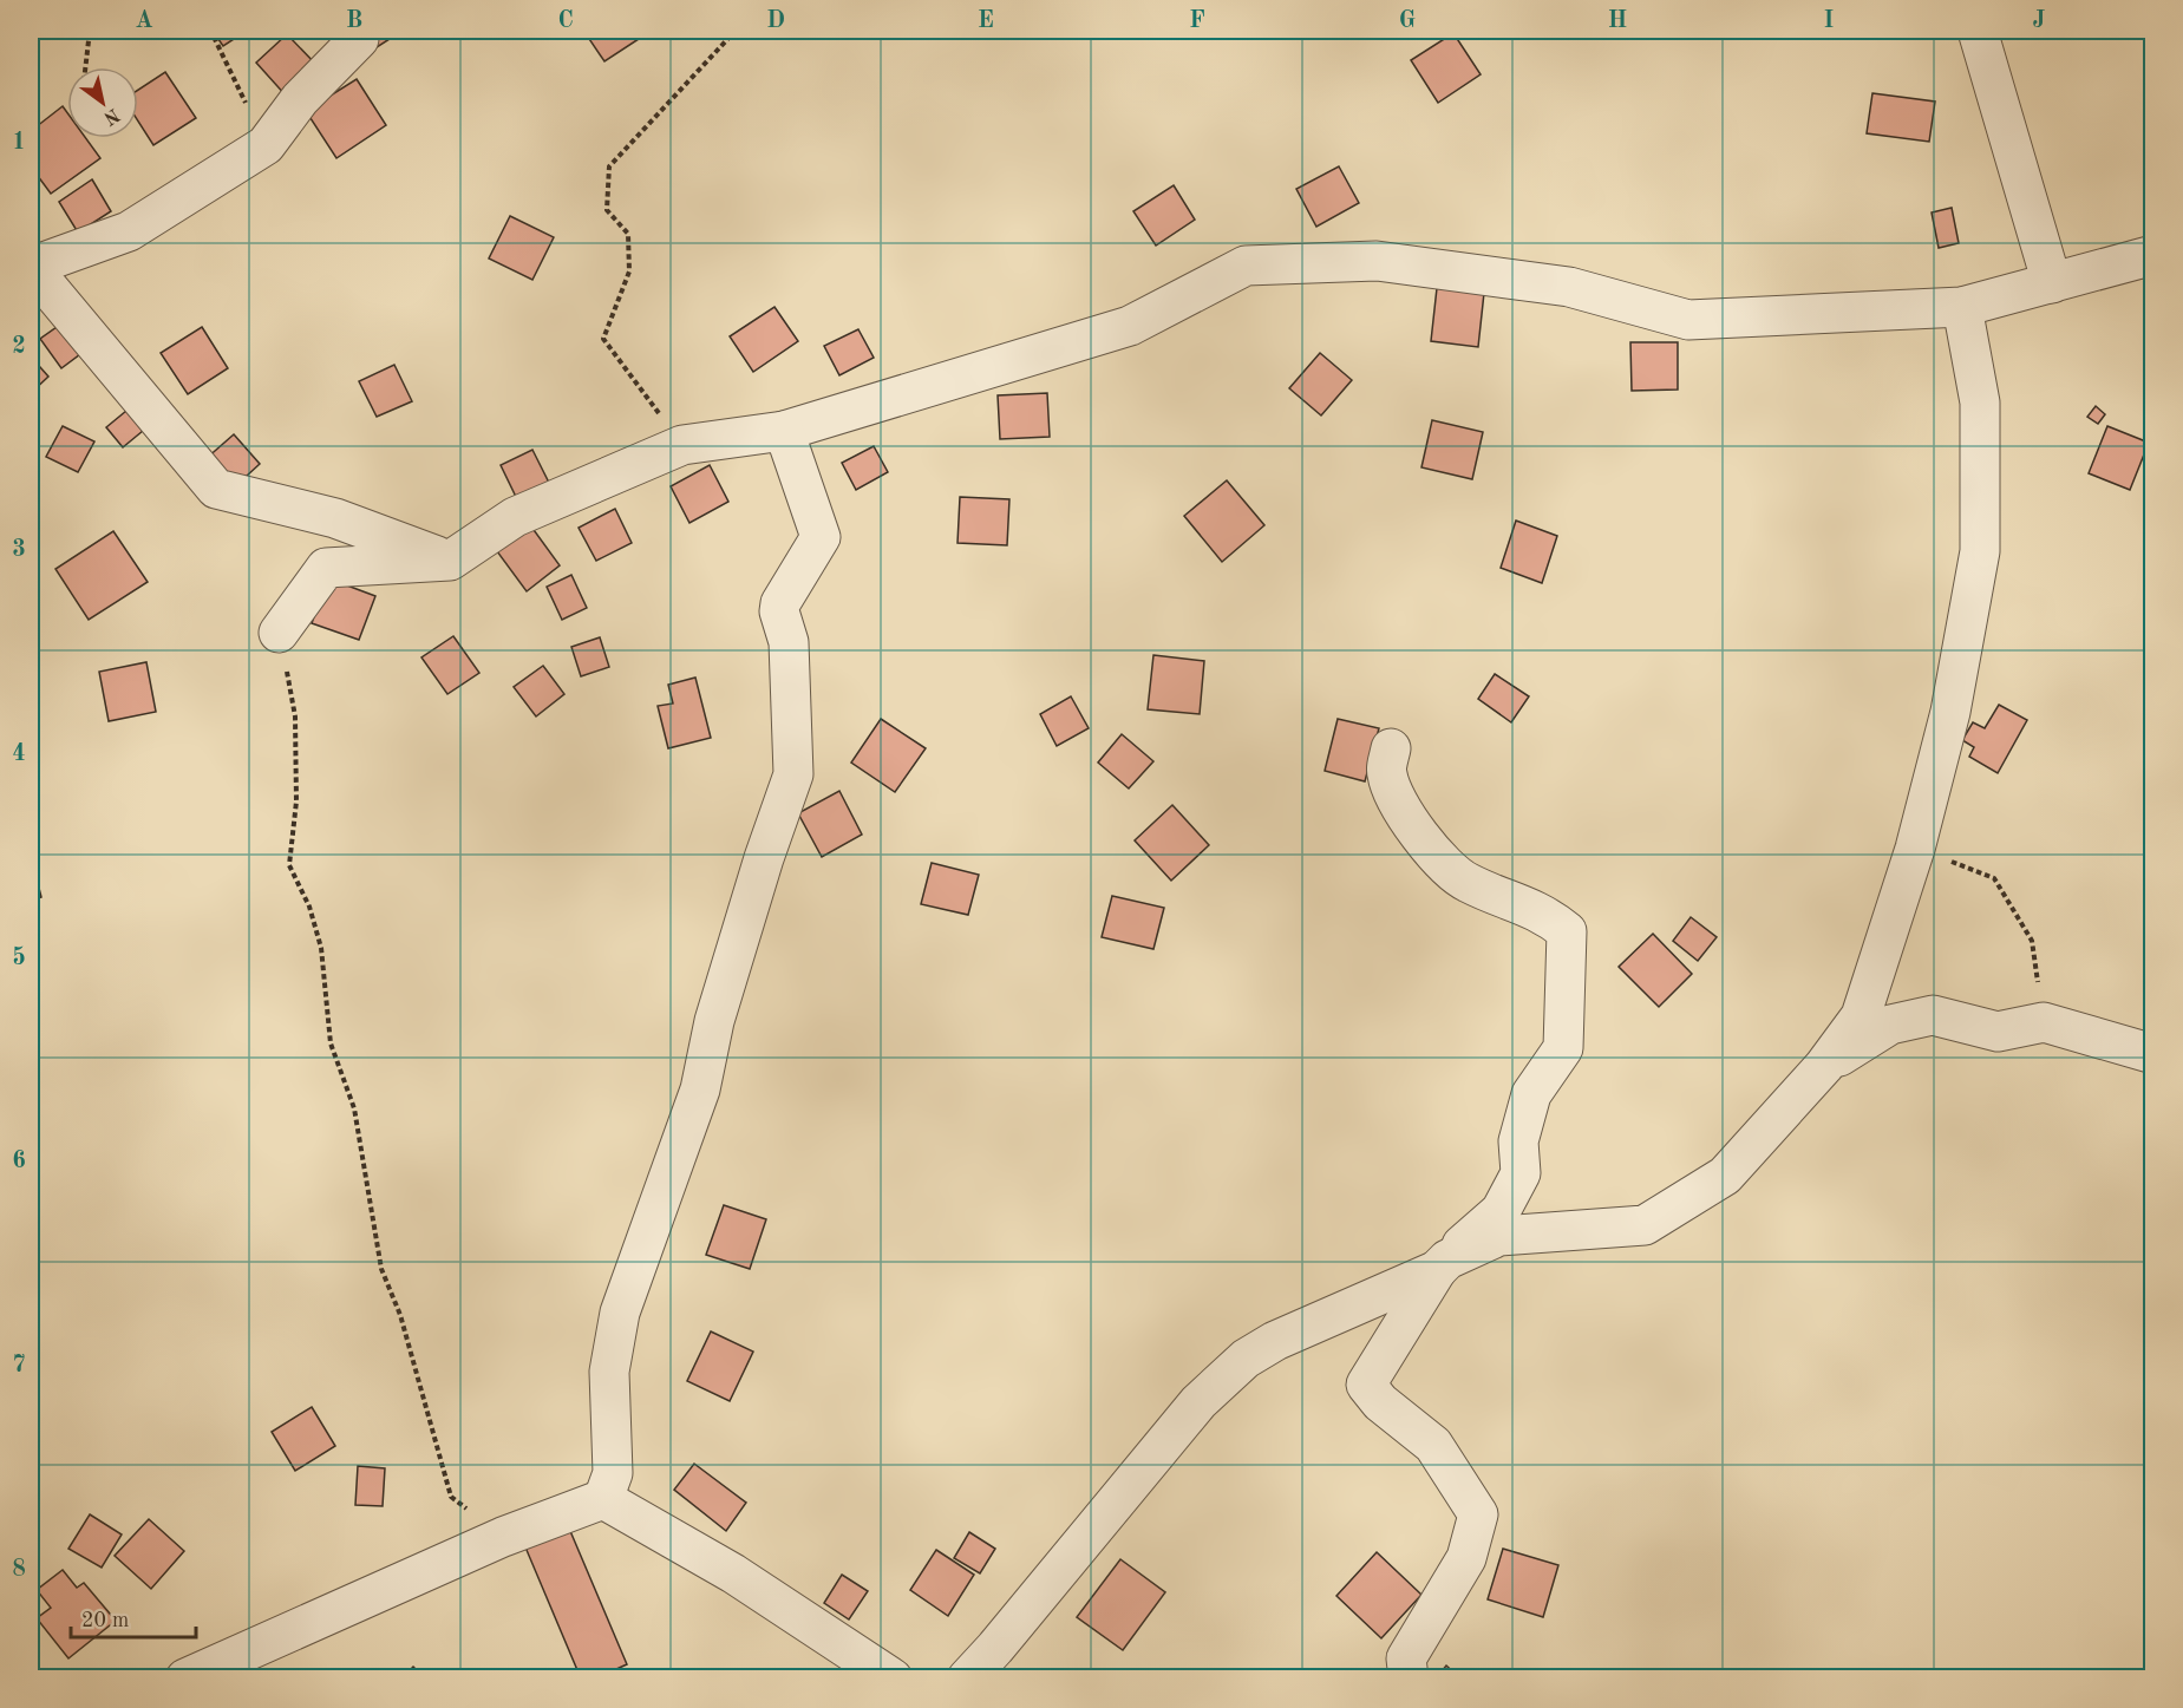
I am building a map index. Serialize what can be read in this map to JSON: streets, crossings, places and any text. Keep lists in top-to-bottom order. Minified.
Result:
{"scale_bar":"20 m","north":"bottom right","grid":{"columns":["A","B","C","D","E","F","G","H","I","J"],"rows":["1","2","3","4","5","6","7","8"]}}
